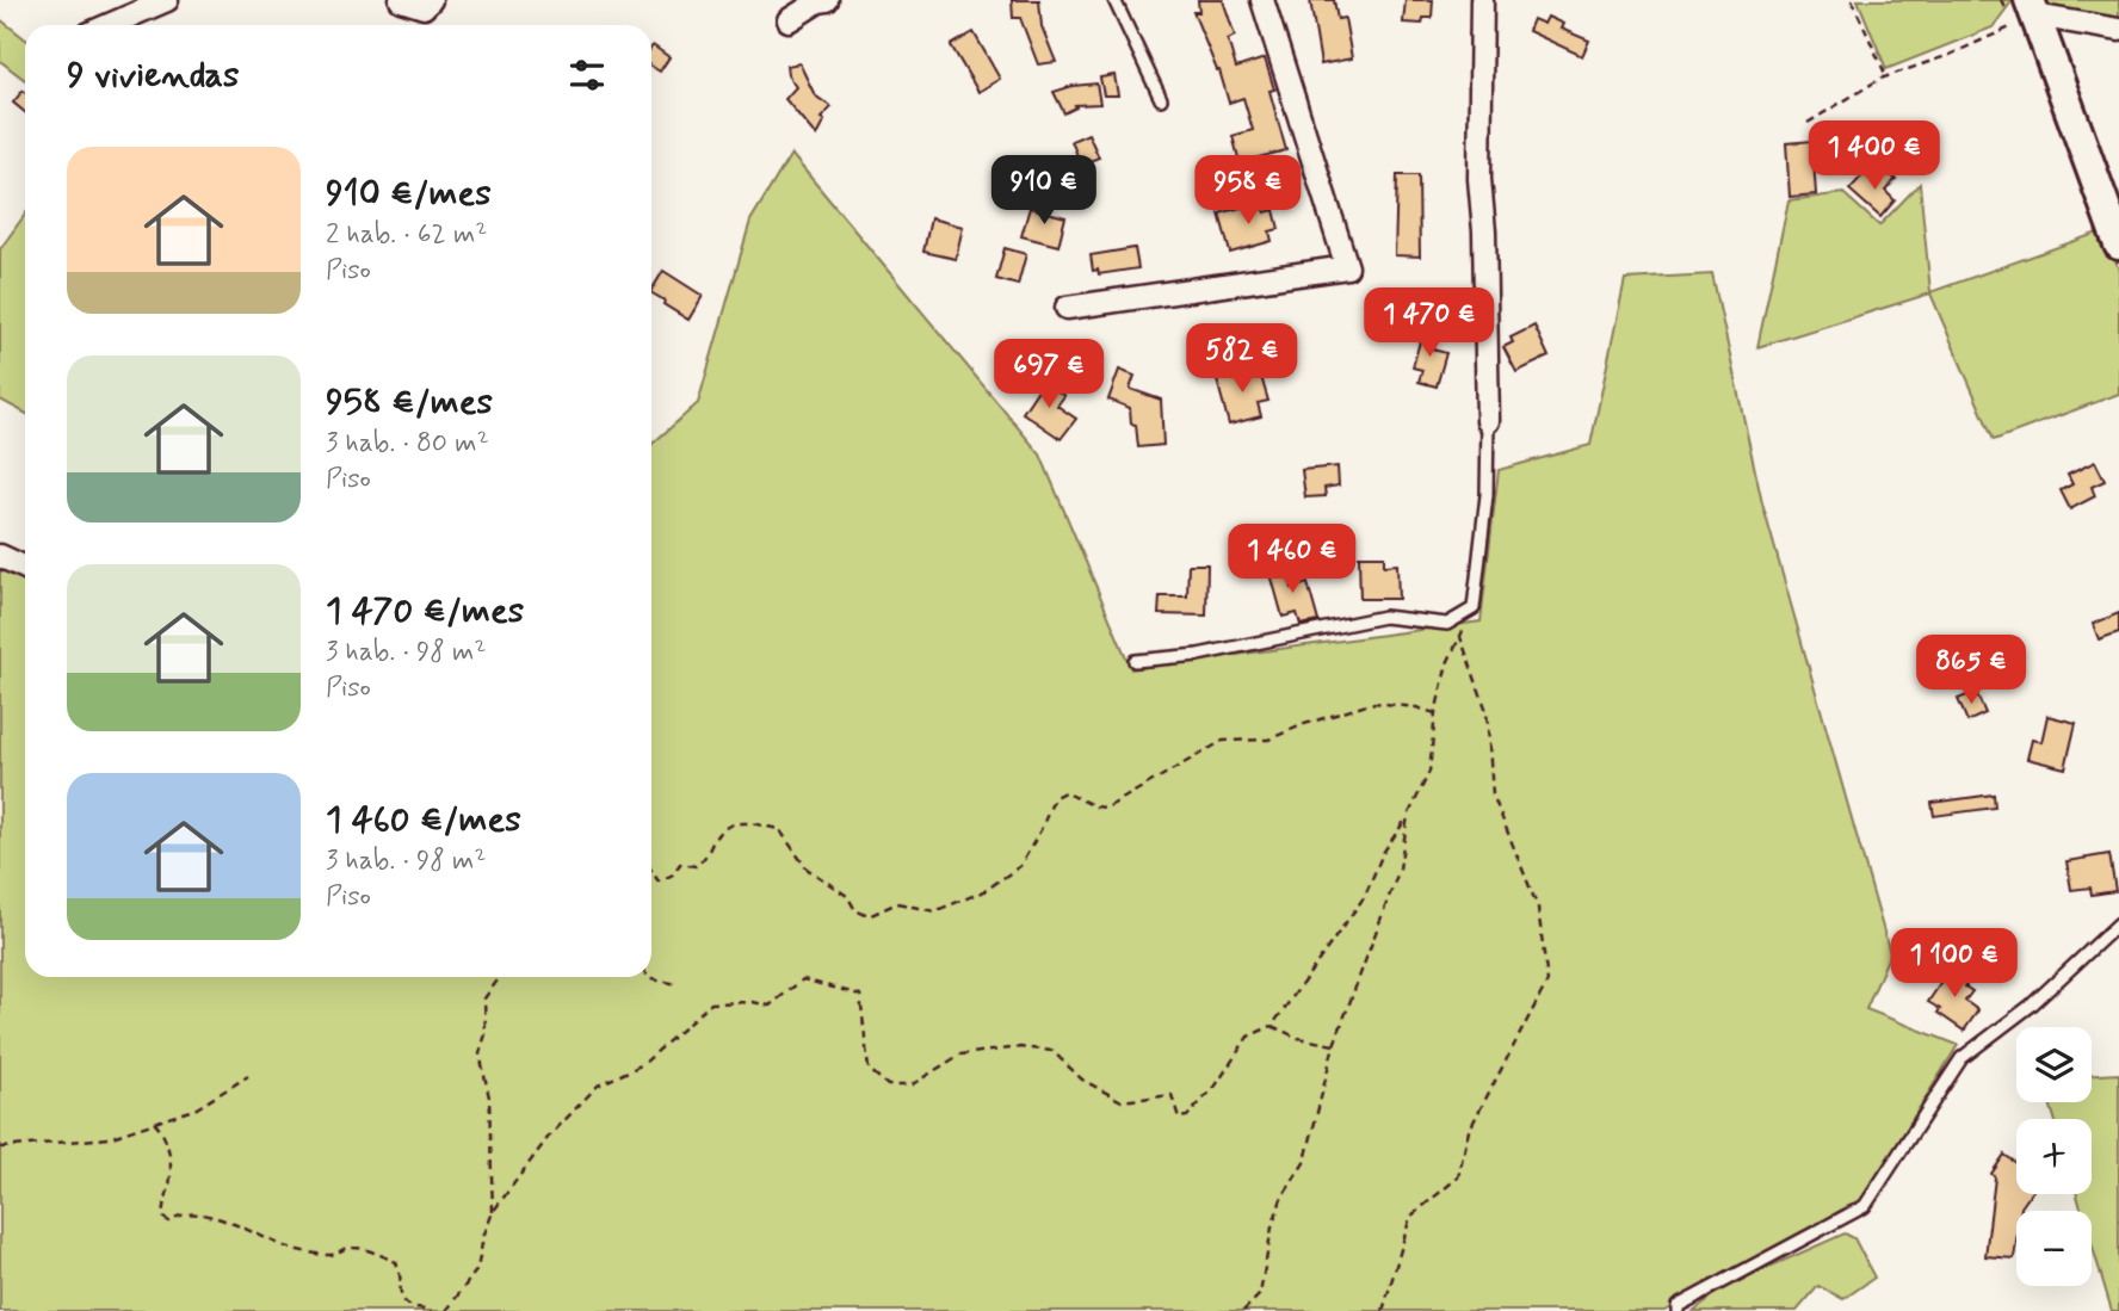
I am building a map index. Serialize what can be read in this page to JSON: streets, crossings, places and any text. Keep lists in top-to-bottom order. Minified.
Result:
{"page":{"heading":"9 viviendas","price":["1 400 €","910 €","958 €","1 470 €","582 €","697 €","1 460 €","865 €","1 100 €"],"list":[{"name":"910 €/mes","note":"2 hab. · 62 m² · Piso"},{"name":"958 €/mes","note":"3 hab. · 80 m² · Piso"},{"name":"1 470 €/mes","note":"3 hab. · 98 m² · Piso"},{"name":"1 460 €/mes","note":"3 hab. · 98 m² · Piso"}],"map_buttons":["+","−"]}}
